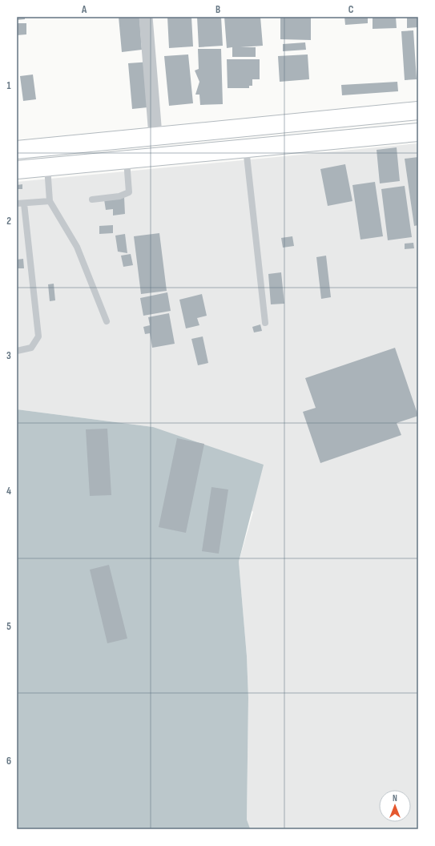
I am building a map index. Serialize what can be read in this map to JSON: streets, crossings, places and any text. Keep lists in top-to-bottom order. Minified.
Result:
{"north":"top","grid":{"columns":["A","B","C"],"rows":["1","2","3","4","5","6"]}}
